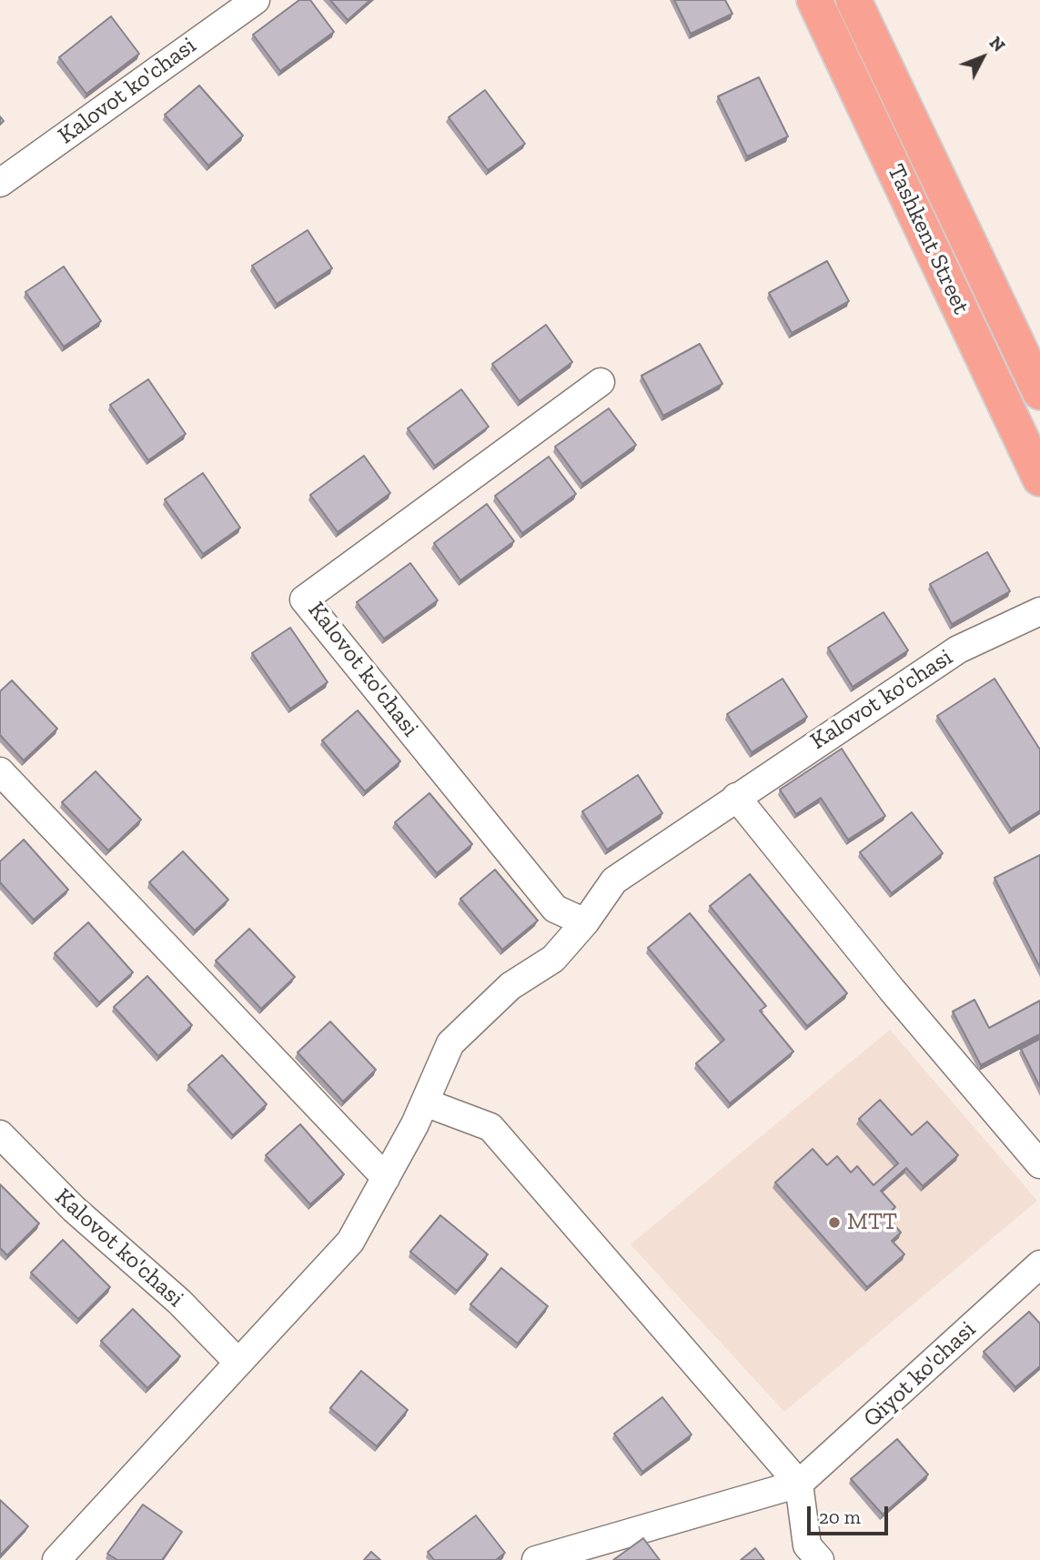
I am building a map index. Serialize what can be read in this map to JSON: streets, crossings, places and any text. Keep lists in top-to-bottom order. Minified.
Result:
{"streets":{"highway":["Tashkent Street"],"street":["Kalovot ko'chasi","Qiyot ko'chasi"]},"places":["MTT"],"scale_bar":"20 m","north":"top right"}
